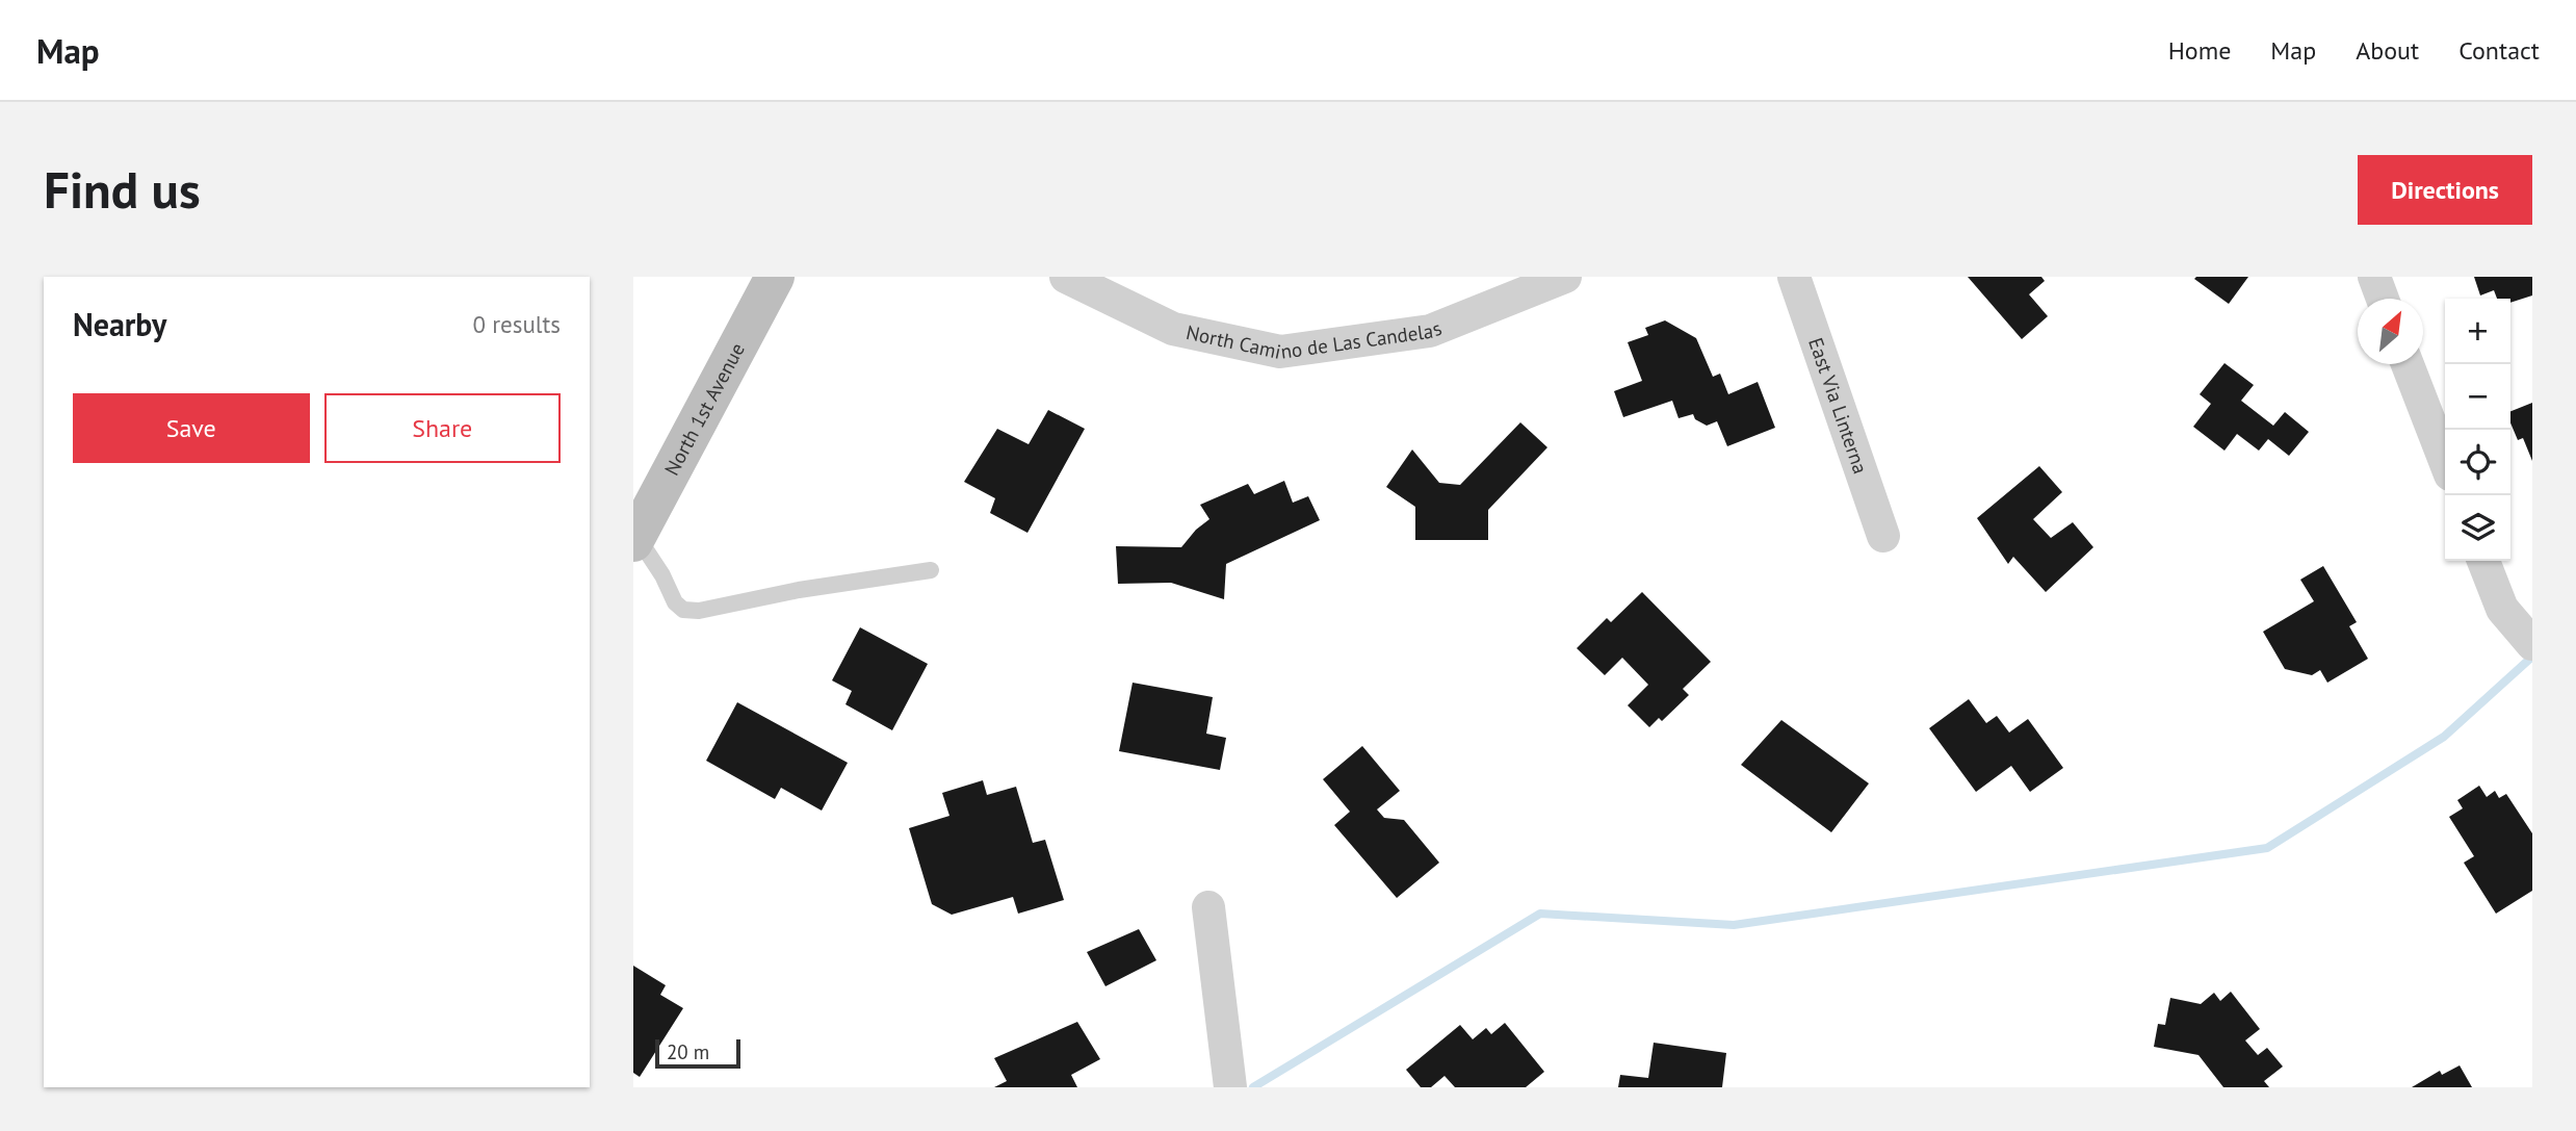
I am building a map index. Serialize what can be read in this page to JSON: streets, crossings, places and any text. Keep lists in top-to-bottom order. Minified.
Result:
{"streets":{"main road":["North 1st Avenue"],"street":["North Camino de Las Candelas","East Via Linterna"]},"scale_bar":"20 m","north":"top right","page":{"header":"Map","nav":["Home","Map","About","Contact"],"buttons":["Directions",["Save","Share"]],"title":"Find us","heading":["Nearby","0 results"],"map_buttons":["+","−"],"scale":"20 m"}}
